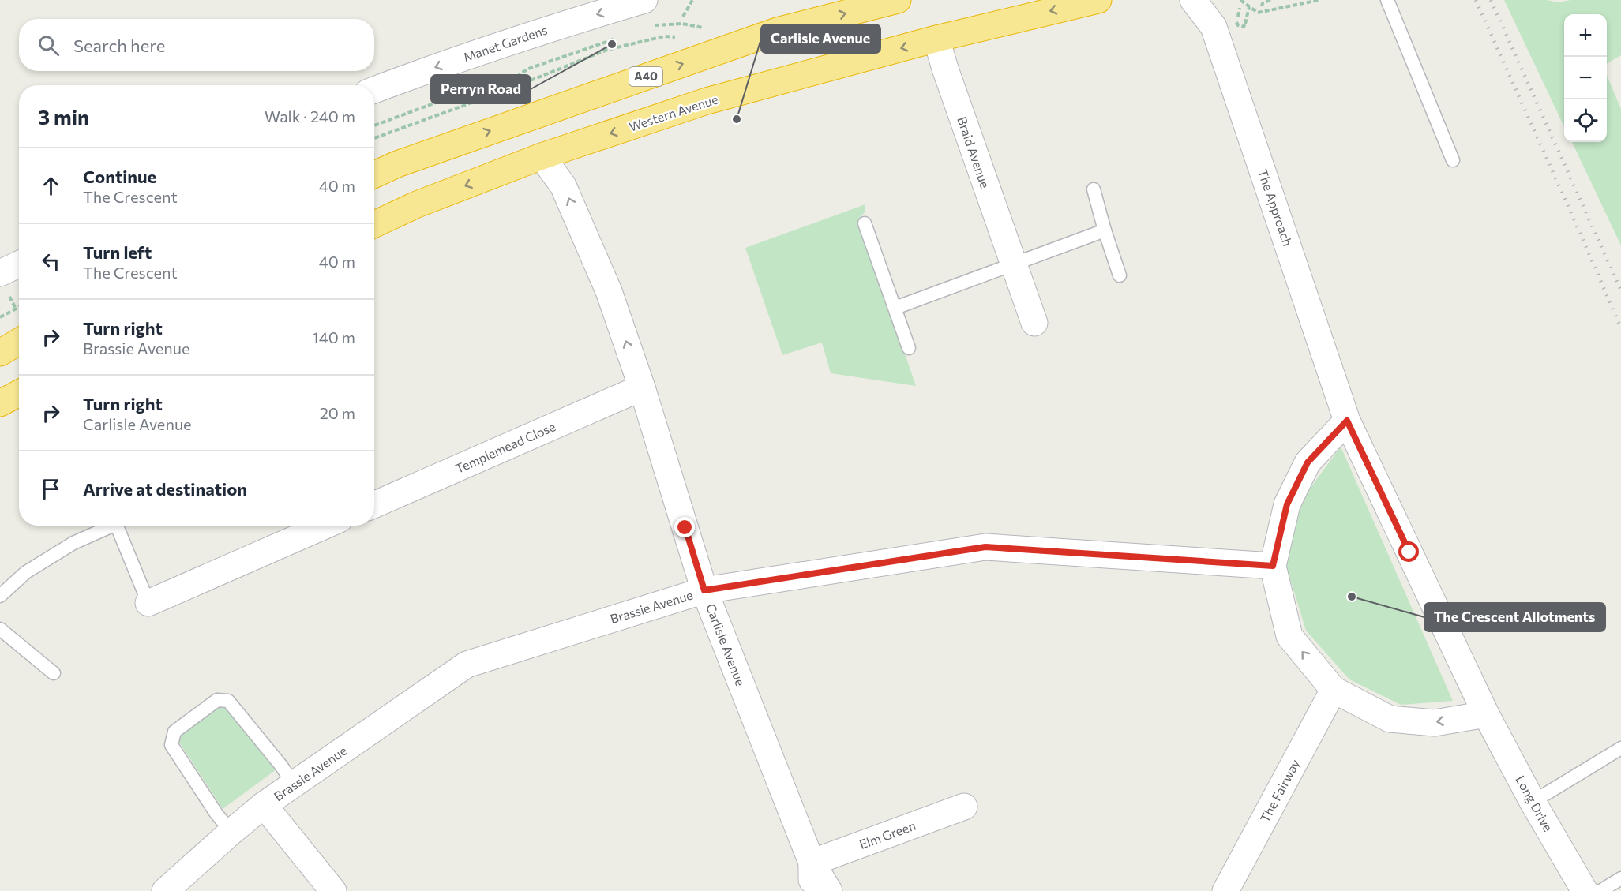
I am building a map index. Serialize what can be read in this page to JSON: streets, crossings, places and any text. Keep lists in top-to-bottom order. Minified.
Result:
{"streets":{"highway":["A40","Western Avenue"],"street":["Manet Gardens","Braid Avenue","The Approach","Templemead Close","Brassie Avenue","Carlisle Avenue","The Fairway","Long Drive","Elm Green"]},"crossings":[["Western Avenue","Braid Avenue"],["Western Avenue","Carlisle Avenue"],["The Approach","Long Drive"],["Templemead Close","Carlisle Avenue"],["Brassie Avenue","Carlisle Avenue"],["Carlisle Avenue","Elm Green"]],"one_way":["Manet Gardens"],"places":["Perryn Road","Carlisle Avenue","The Crescent Allotments"],"page":{"map_buttons":["+","−"],"search":"Search here","heading":["3 min","Walk · 240 m"],"list":[["Continue","The Crescent","40 m"],["Turn left","The Crescent","40 m"],["Turn right","Brassie Avenue","140 m"],["Turn right","Carlisle Avenue","20 m"],"Arrive at destination"]}}
